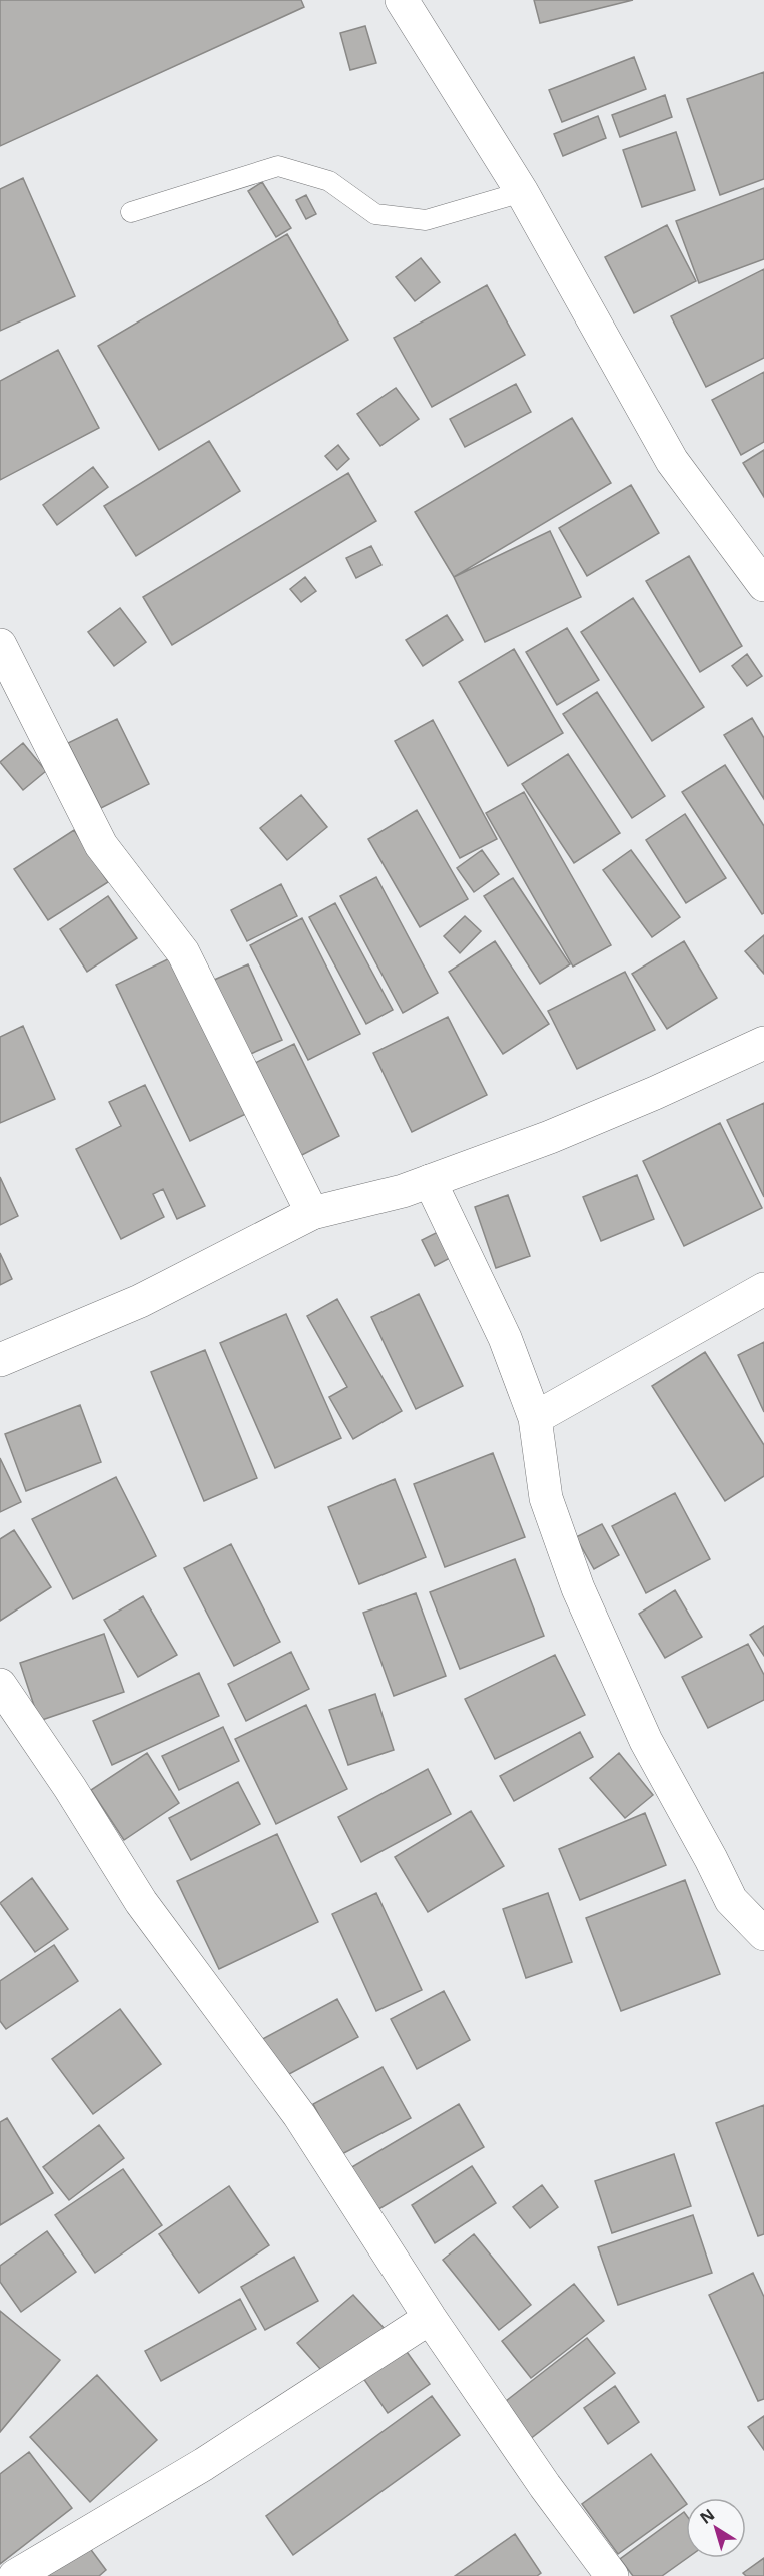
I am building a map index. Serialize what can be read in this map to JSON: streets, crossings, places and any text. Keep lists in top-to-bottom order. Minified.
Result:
{"north":"top left"}
